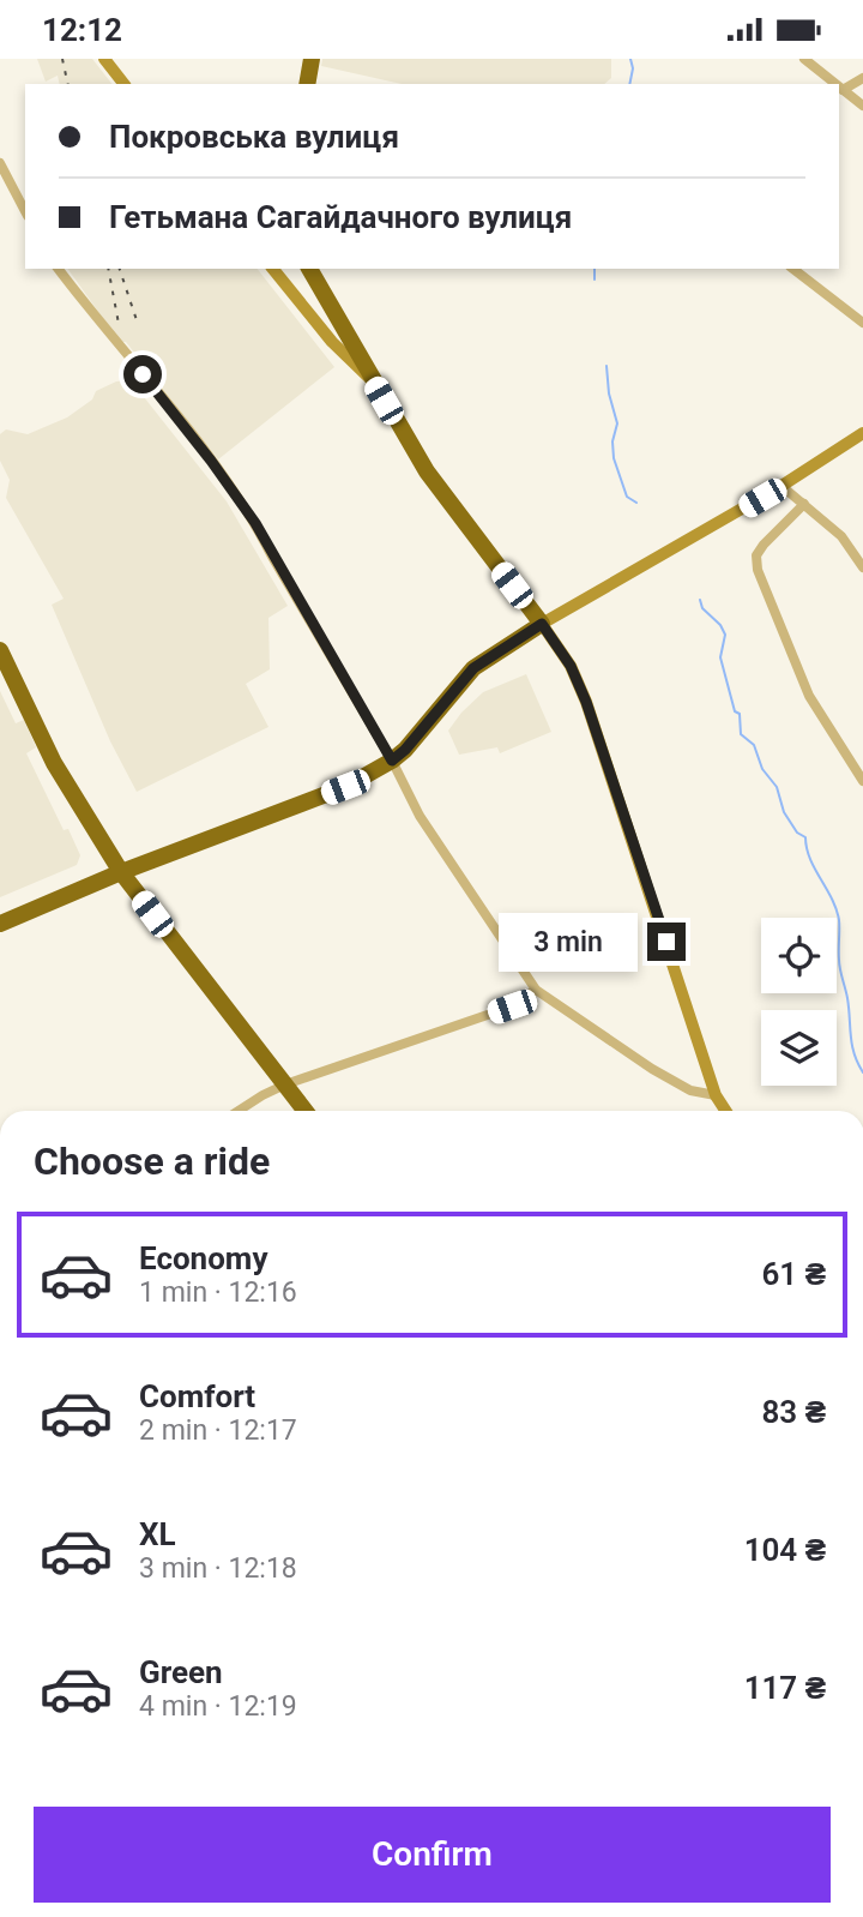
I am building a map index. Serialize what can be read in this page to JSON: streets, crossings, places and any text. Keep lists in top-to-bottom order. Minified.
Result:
{"page":{"status":"12:12","banner":["Покровська вулиця","Гетьмана Сагайдачного вулиця"],"bubble":"3 min","heading":"Choose a ride","list":[{"name":"Economy","note":"1 min · 12:16","value":"61 ₴"},{"name":"Comfort","note":"2 min · 12:17","value":"83 ₴"},{"name":"XL","note":"3 min · 12:18","value":"104 ₴"},{"name":"Green","note":"4 min · 12:19","value":"117 ₴"}],"buttons":"Confirm"}}
